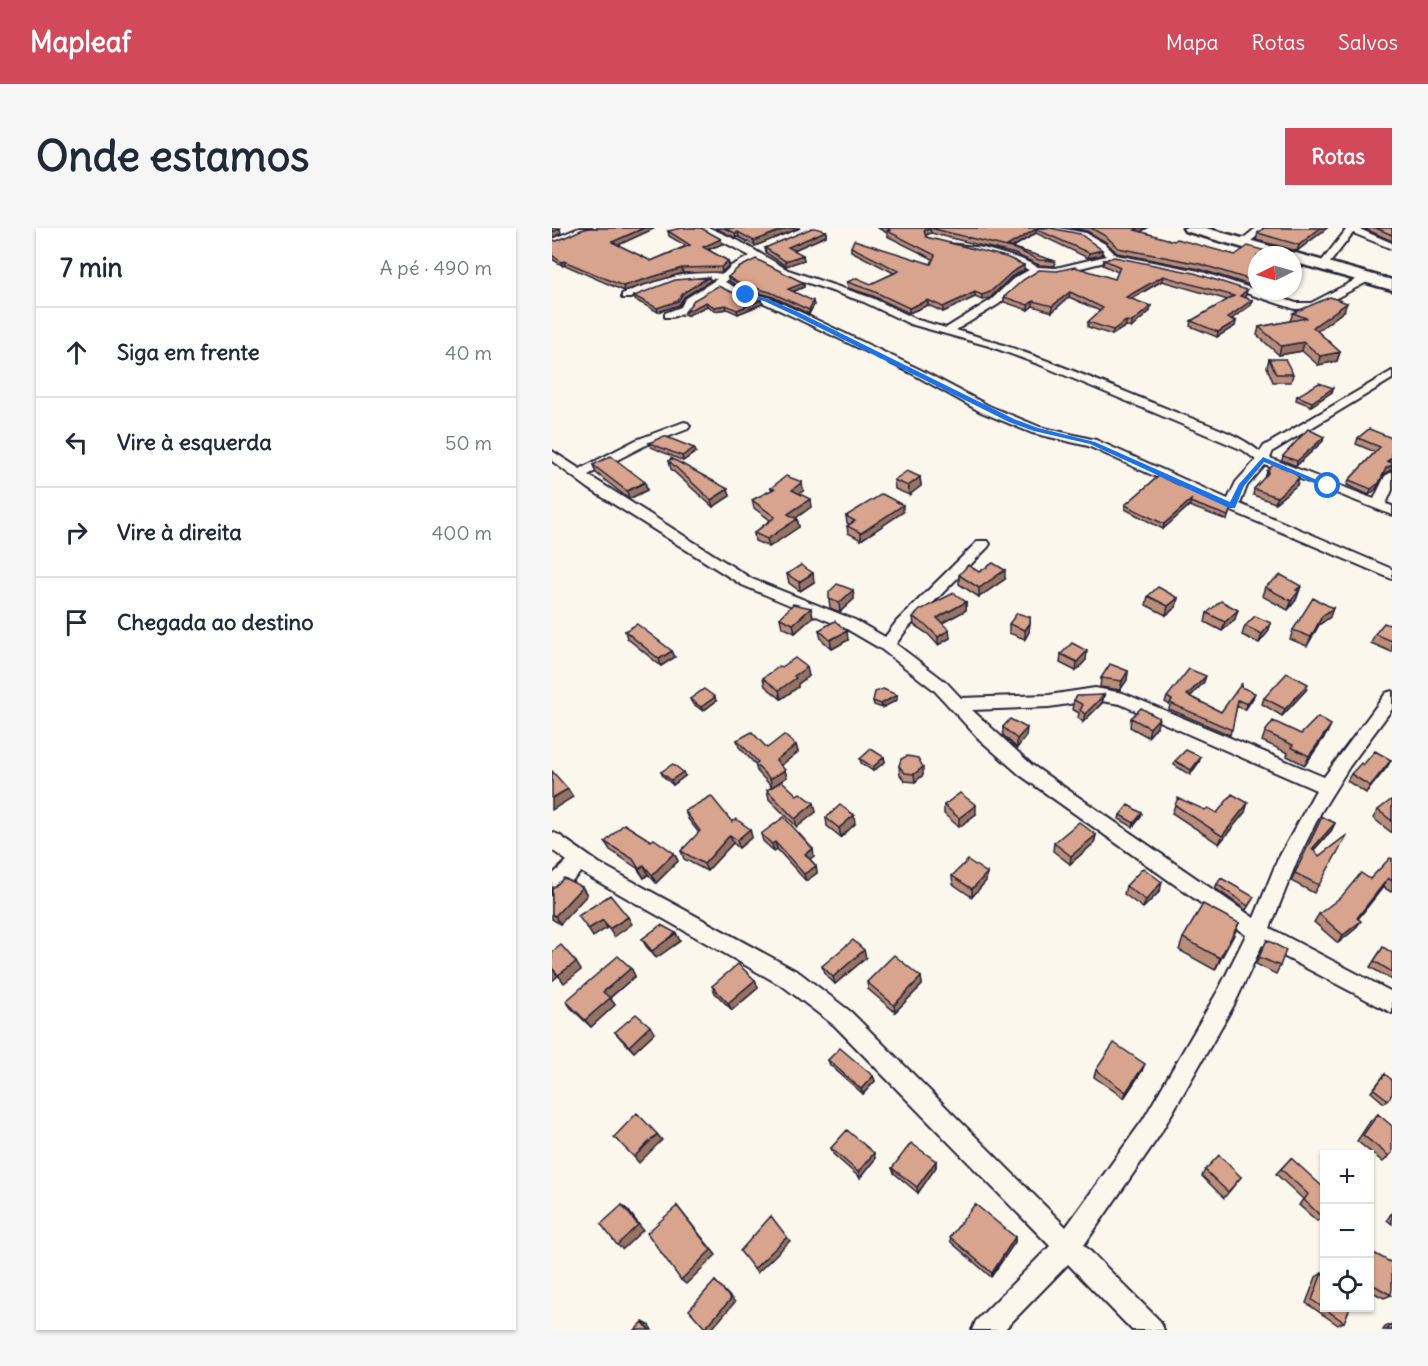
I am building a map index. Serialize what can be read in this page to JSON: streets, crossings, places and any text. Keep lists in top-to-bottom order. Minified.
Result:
{"north":"left","page":{"header":"Mapleaf","nav":["Mapa","Rotas","Salvos"],"buttons":"Rotas","title":"Onde estamos","heading":["7 min","A pé · 490 m"],"list":[["Siga em frente","40 m"],["Vire à esquerda","50 m"],["Vire à direita","400 m"],"Chegada ao destino"],"map_buttons":["+","−"]}}
